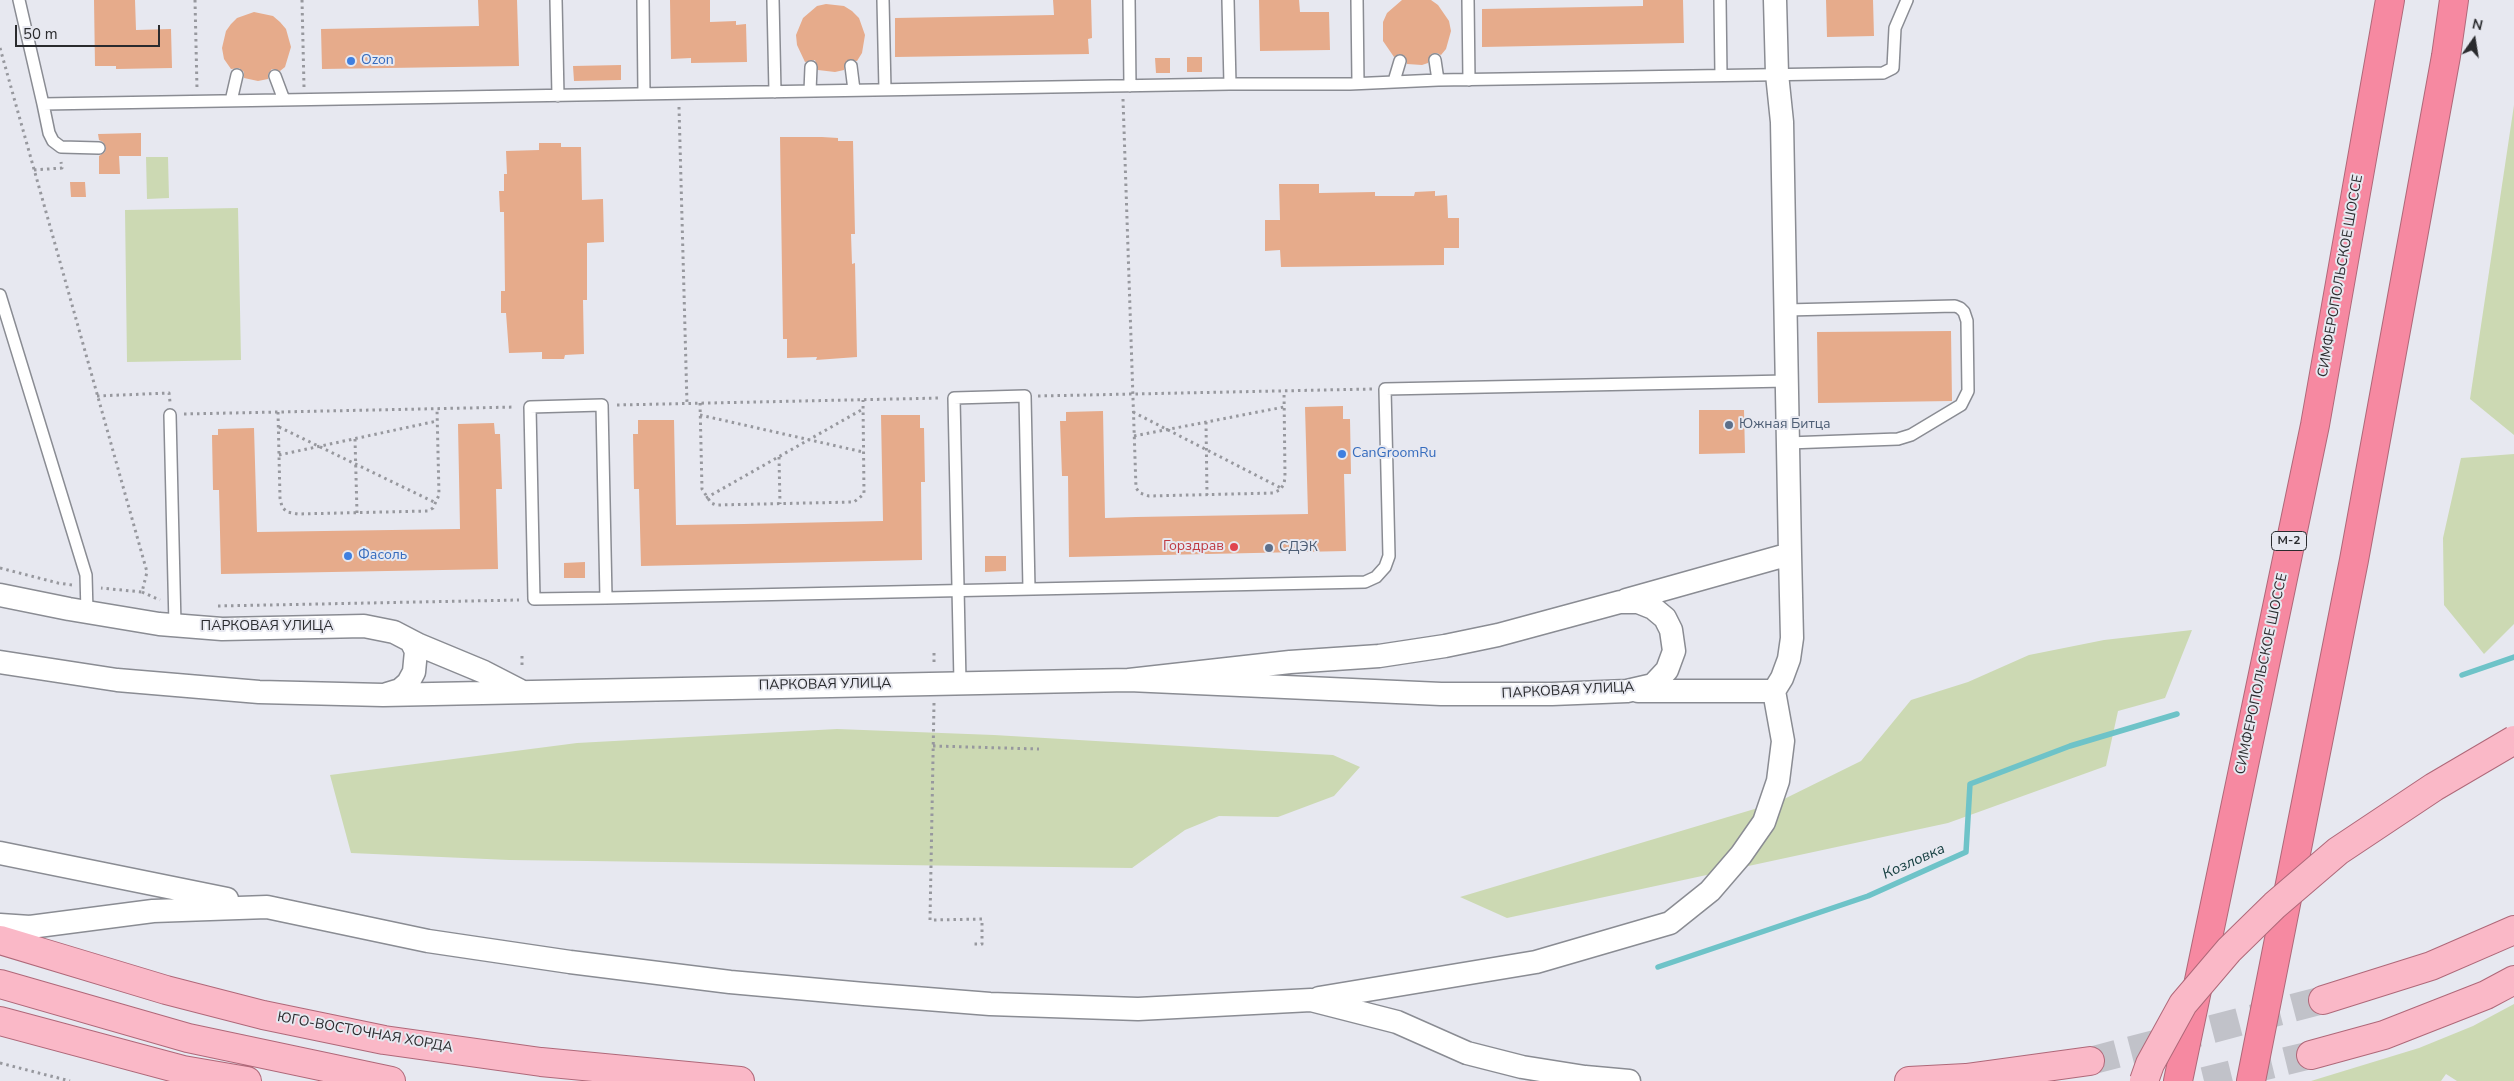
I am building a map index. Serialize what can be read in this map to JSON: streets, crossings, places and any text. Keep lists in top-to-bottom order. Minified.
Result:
{"streets":{"highway":["СИМФЕРОПОЛЬСКОЕ ШОССЕ","М-2"],"main road":["ЮГО-ВОСТОЧНАЯ ХОРДА"],"street":["ПАРКОВАЯ УЛИЦА"]},"water":["Козловка"],"places":["Ozon","Южная Битца","CanGroomRu","Горздрав","СДЭК","Фасоль"],"scale_bar":"50 m","north":"top"}
